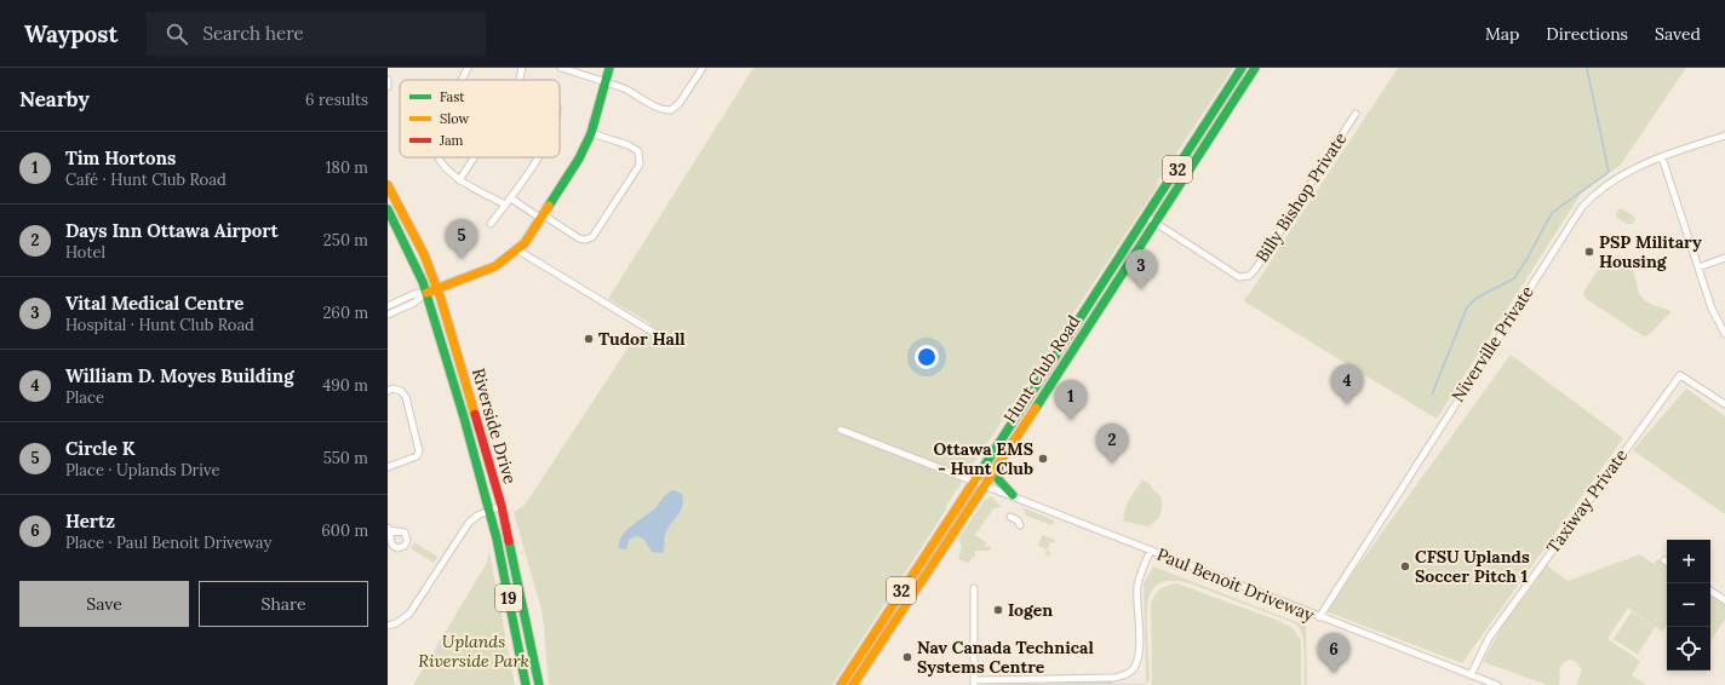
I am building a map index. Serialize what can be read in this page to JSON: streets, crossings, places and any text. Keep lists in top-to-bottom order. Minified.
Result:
{"streets":{"main road":["32","Hunt Club Road","Riverside Drive","19"],"street":["Billy Bishop Private","Niverville Private","Taxiway Private","Paul Benoit Driveway"]},"crossings":[["Billy Bishop Private","Hunt Club Road"],["Niverville Private","Paul Benoit Driveway"],["Hunt Club Road","Paul Benoit Driveway"],["Taxiway Private","Paul Benoit Driveway"]],"parks":["Uplands Riverside Park"],"places":["PSP Military Housing","Tudor Hall","Ottawa EMS - Hunt Club","CFSU Uplands Soccer Pitch 1","Iogen","Nav Canada Technical Systems Centre"],"legend":["Fast","Slow","Jam"],"page":{"header":"Waypost","search":"Search here","nav":["Map","Directions","Saved"],"heading":["Nearby","6 results"],"list":[{"mark":"1","name":"Tim Hortons","note":"Café · Hunt Club Road","value":"180 m"},{"mark":"2","name":"Days Inn Ottawa Airport","note":"Hotel","value":"250 m"},{"mark":"3","name":"Vital Medical Centre","note":"Hospital · Hunt Club Road","value":"260 m"},{"mark":"4","name":"William D. Moyes Building","note":"Place","value":"490 m"},{"mark":"5","name":"Circle K","note":"Place · Uplands Drive","value":"550 m"},{"mark":"6","name":"Hertz","note":"Place · Paul Benoit Driveway","value":"600 m"}],"pins":["5","3","4","1","2","6"],"map_buttons":["+","−"],"buttons":["Save","Share"]}}
